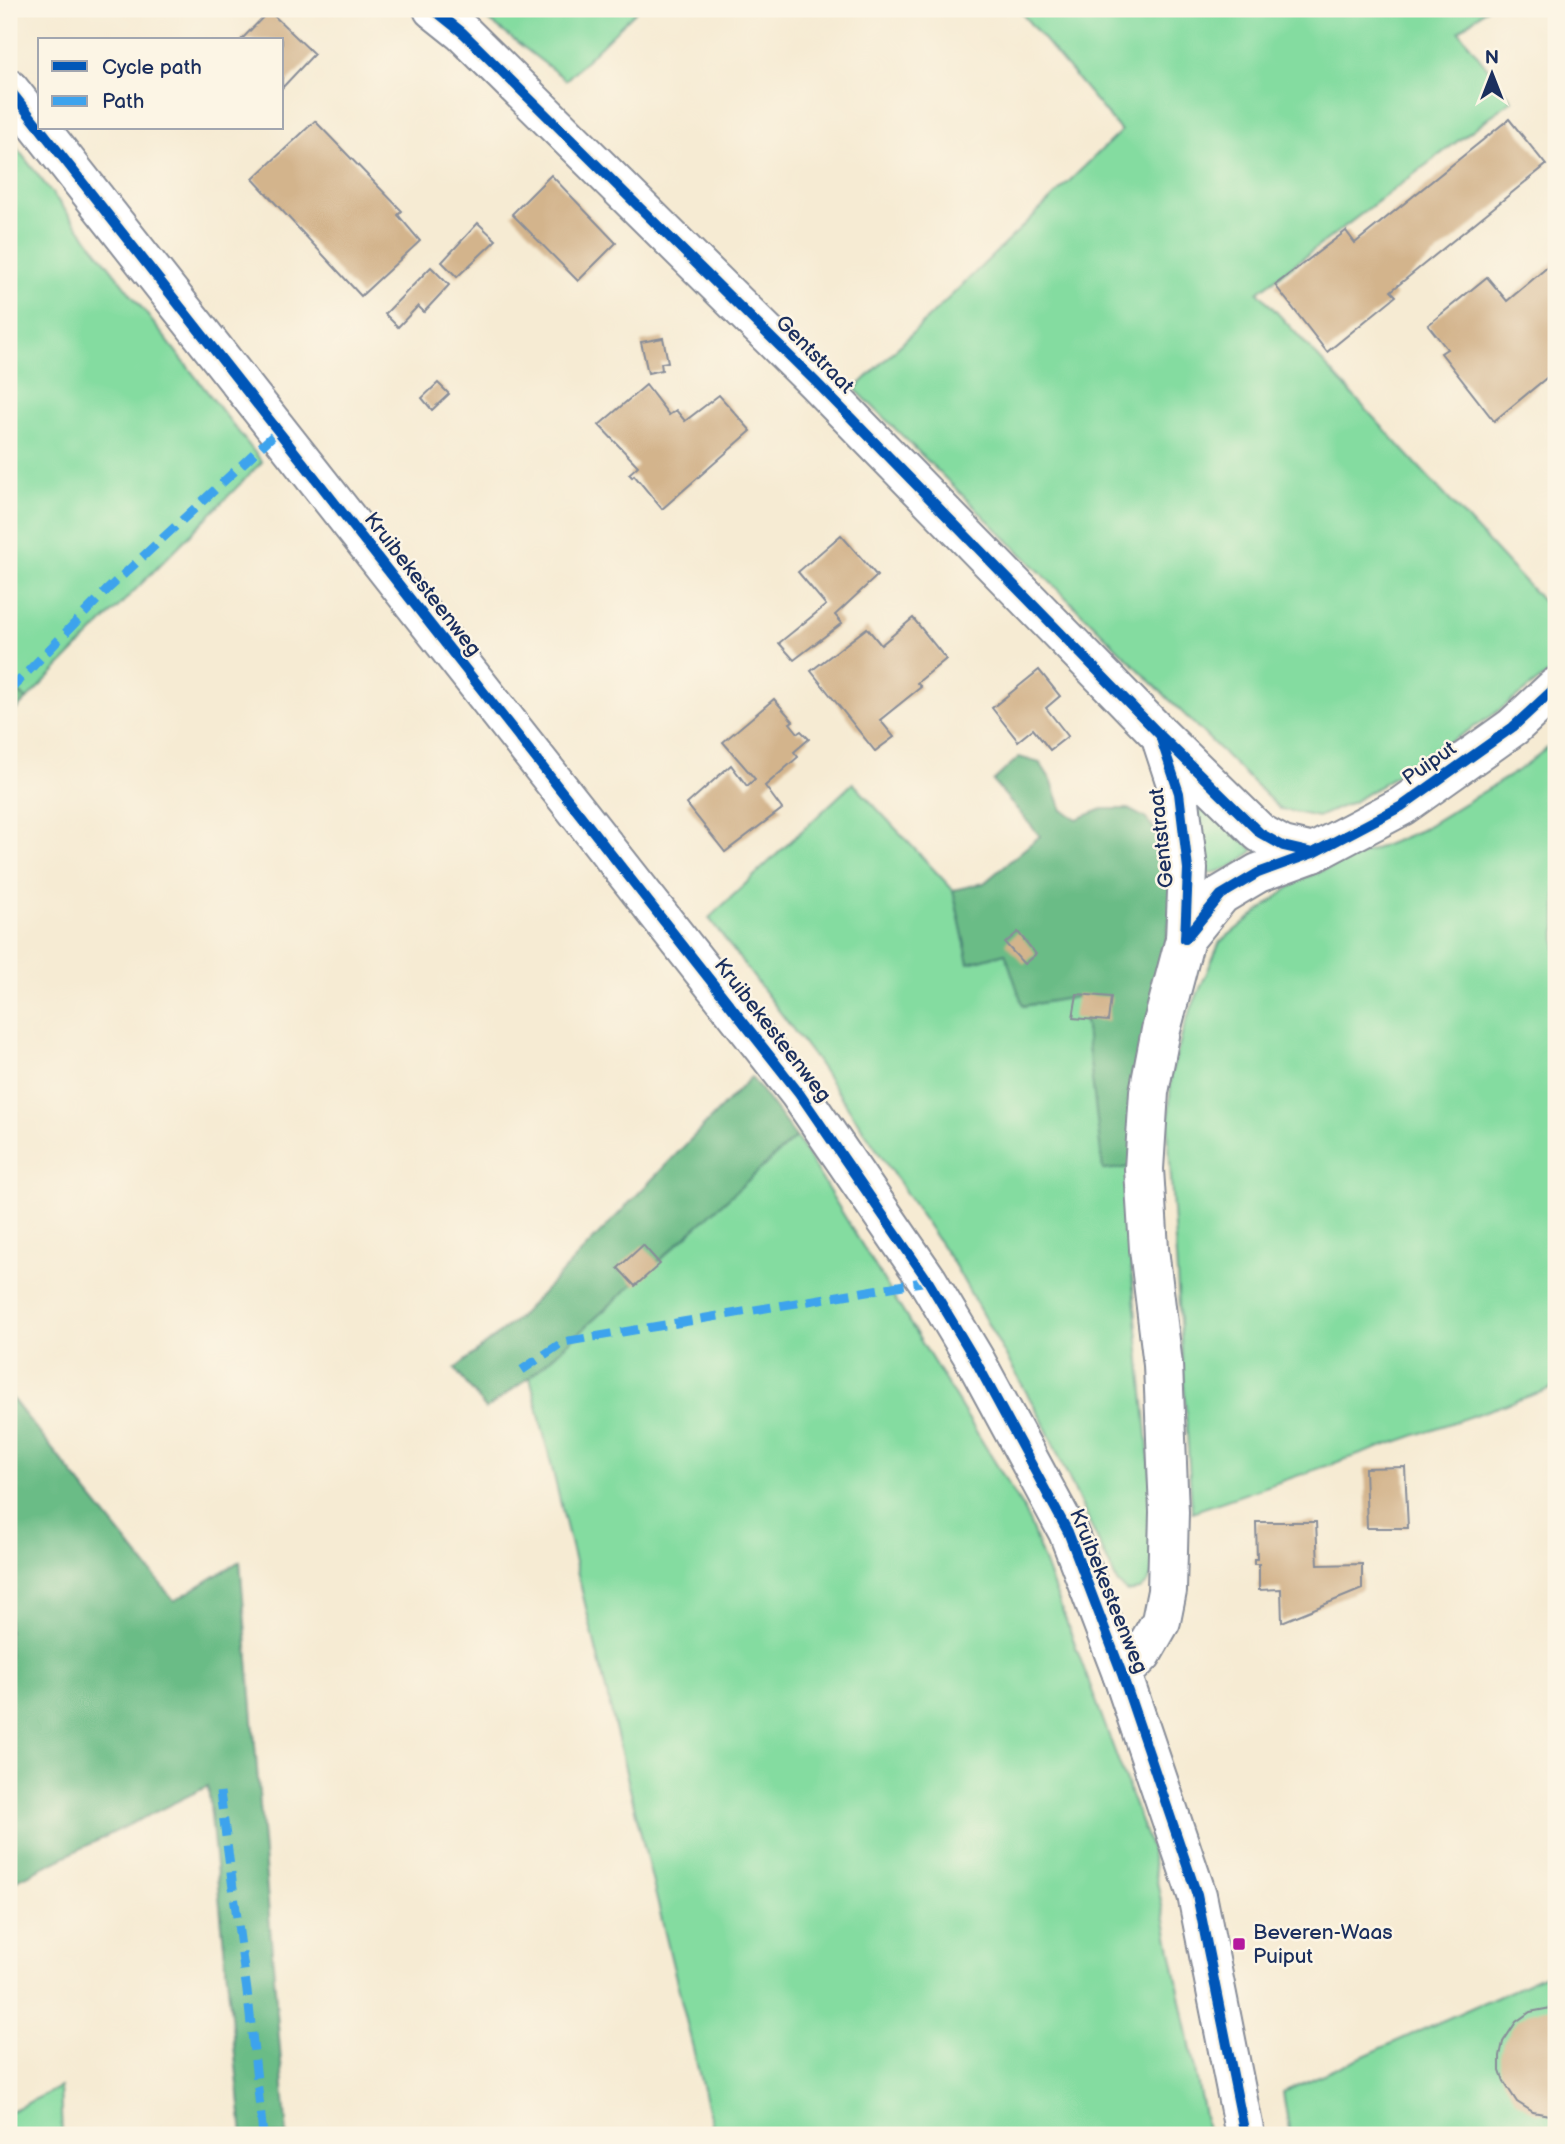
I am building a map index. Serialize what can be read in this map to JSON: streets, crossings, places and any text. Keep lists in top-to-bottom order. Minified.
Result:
{"streets":{"street":["Gentstraat","Kruibekesteenweg","Puiput"]},"crossings":[["Gentstraat","Kruibekesteenweg"],["Gentstraat","Puiput"],["Kruibekesteenweg","Puiput"]],"places":{"transit":["Beveren-Waas Puiput"]},"legend":["Cycle path","Path"],"north":"top"}
